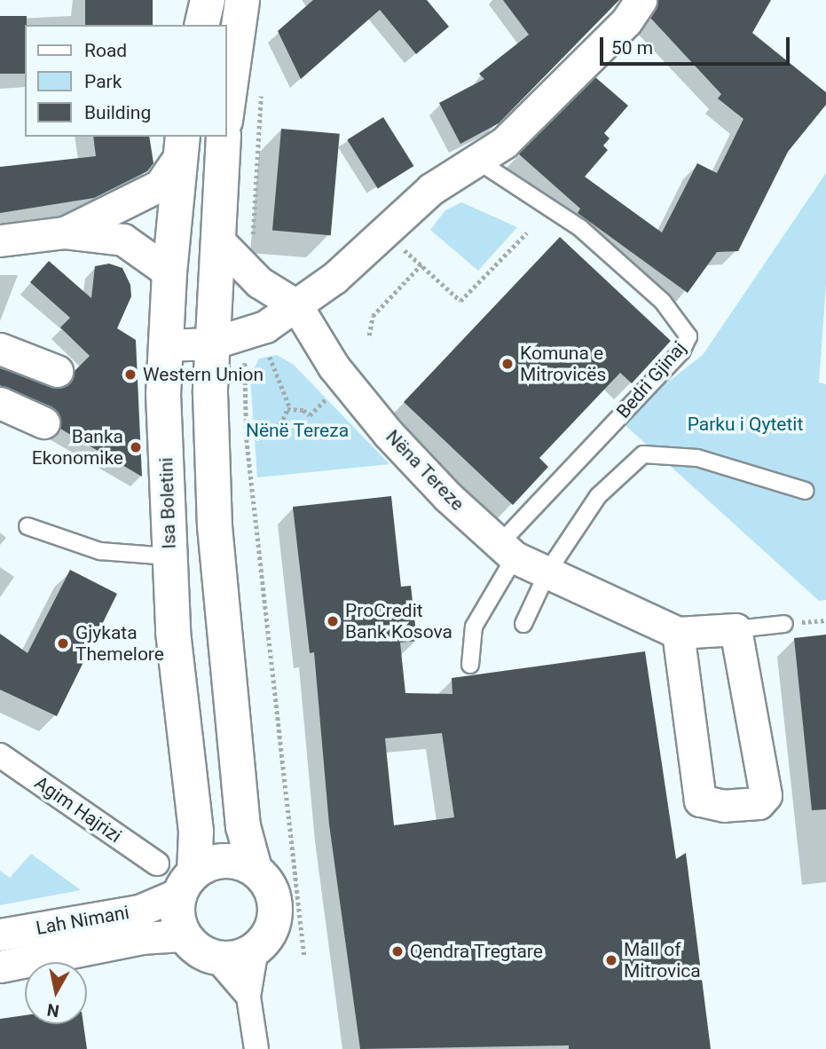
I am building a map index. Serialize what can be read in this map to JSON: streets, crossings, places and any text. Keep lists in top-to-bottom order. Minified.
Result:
{"streets":{"street":["Nëna Tereze","Isa Boletini","Agim Hajrizi","Lah Nimani"],"lane":["Bedri Gjinaj"]},"crossings":[["Bedri Gjinaj","Nëna Tereze"],["Isa Boletini","Lah Nimani"]],"parks":["Parku i Qytetit","Nënë Tereza"],"places":["Komuna e Mitrovicës","Western Union","Banka Ekonomike","ProCredit Bank Kosova","Gjykata Themelore","Qendra Tregtare","Mall of Mitrovica"],"legend":["Road","Park","Building"],"scale_bar":"50 m","north":"bottom"}
